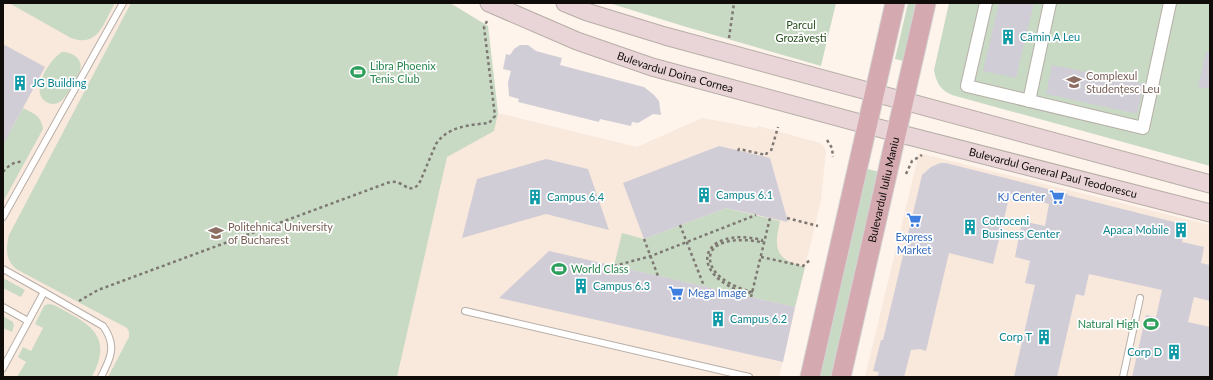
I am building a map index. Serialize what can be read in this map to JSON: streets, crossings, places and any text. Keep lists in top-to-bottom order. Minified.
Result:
{"streets":{"main road":["Bulevardul Doina Cornea","Bulevardul General Paul Teodorescu","Bulevardul Iuliu Maniu"]},"crossings":[["Bulevardul Doina Cornea","Bulevardul General Paul Teodorescu"],["Bulevardul Doina Cornea","Bulevardul Iuliu Maniu"],["Bulevardul General Paul Teodorescu","Bulevardul Iuliu Maniu"]],"parks":["Parcul Grozăvești"],"places":{"building":["Cămin A Leu","JG Building","Campus 6.1","Campus 6.4","Cotroceni Business Center","Apaca Mobile","Campus 6.3","Campus 6.2","Corp T","Corp D"],"sports":["Libra Phoenix Tenis Club","World Class","Natural High"],"school or university":["Complexul Studențesc Leu","Politehnica University of Bucharest"],"supermarket":["KJ Center","Express Market","Mega Image"]}}
